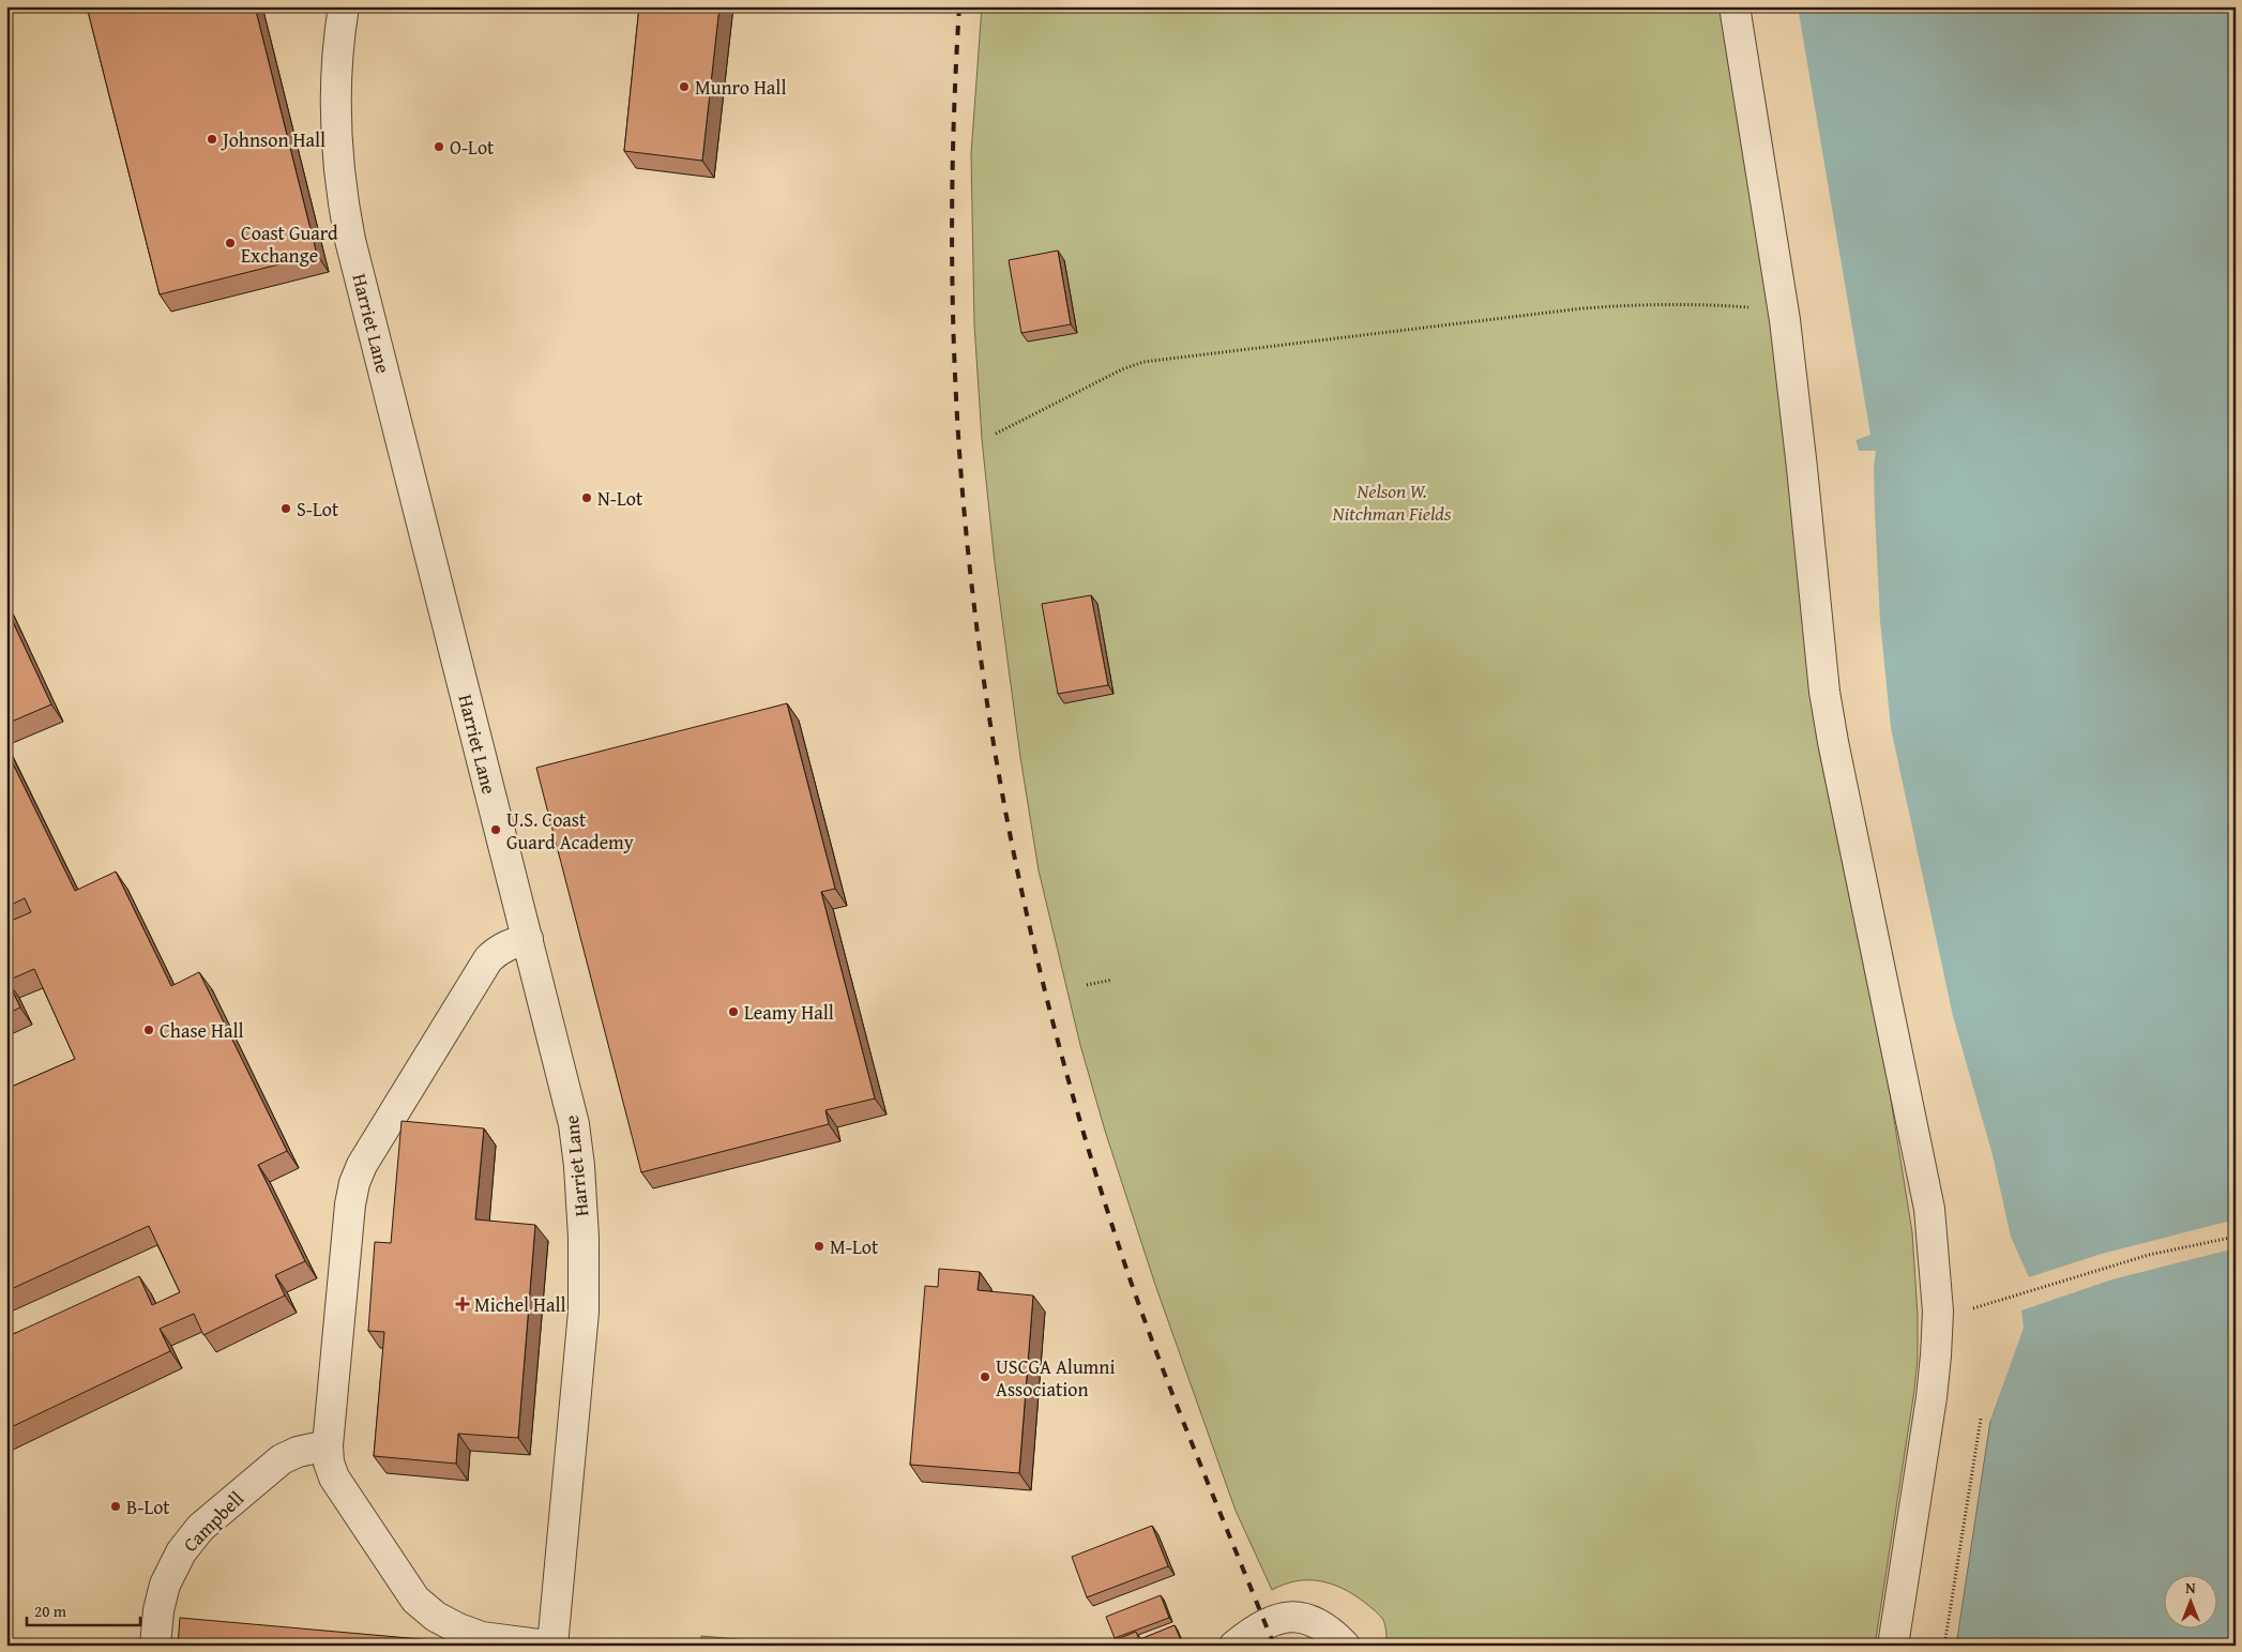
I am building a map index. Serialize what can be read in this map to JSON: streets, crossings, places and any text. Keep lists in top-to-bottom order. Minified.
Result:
{"streets":{"street":["Harriet Lane","Campbell"]},"parks":["Nelson W. Nitchman Fields"],"places":{"other":["Munro Hall","Johnson Hall","O-Lot","Coast Guard Exchange","N-Lot","S-Lot","U.S. Coast Guard Academy","Leamy Hall","Chase Hall","M-Lot","USCGA Alumni Association","B-Lot"],"health":["Michel Hall"]},"scale_bar":"20 m","north":"top"}
